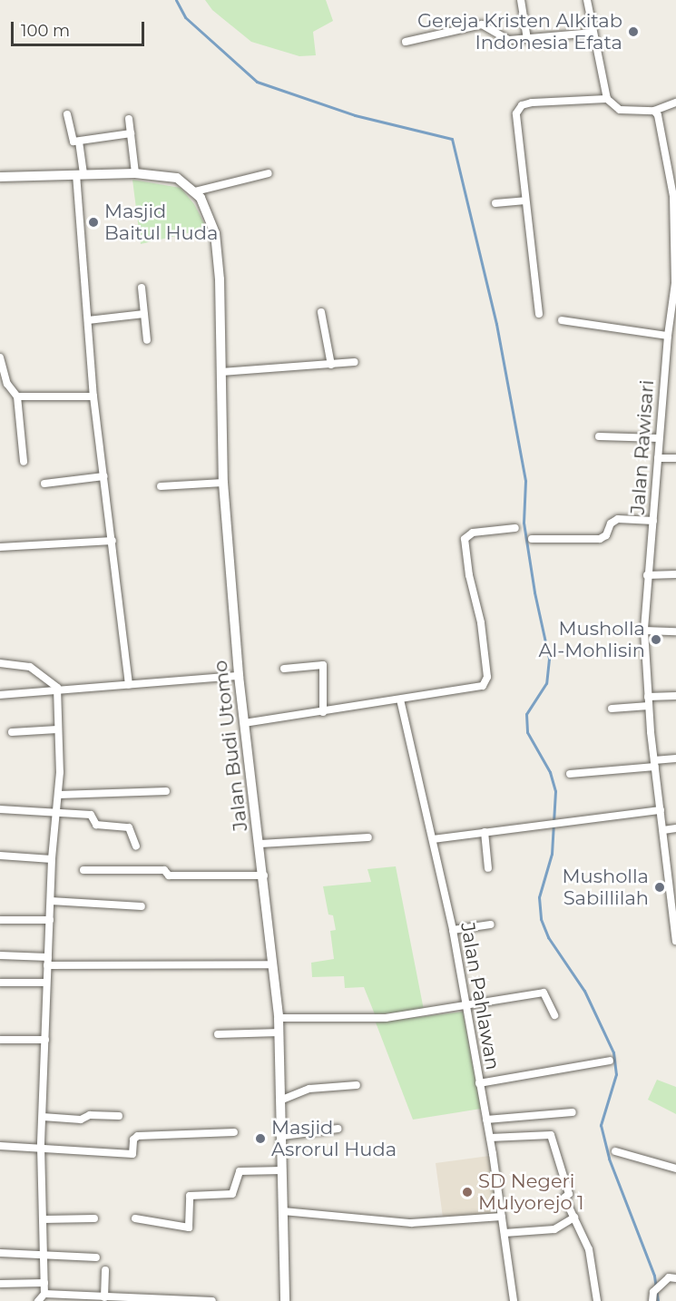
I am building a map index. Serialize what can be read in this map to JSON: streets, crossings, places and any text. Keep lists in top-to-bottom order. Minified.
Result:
{"streets":{"street":["Jalan Rawisari","Jalan Budi Utomo","Jalan Pahlawan"]},"places":["Gereja Kristen Alkitab Indonesia Efata","Masjid Baitul Huda","Musholla Al-Mohlisin","Musholla Sabillilah","Masjid Asrorul Huda","SD Negeri Mulyorejo 1"],"scale_bar":"100 m"}
